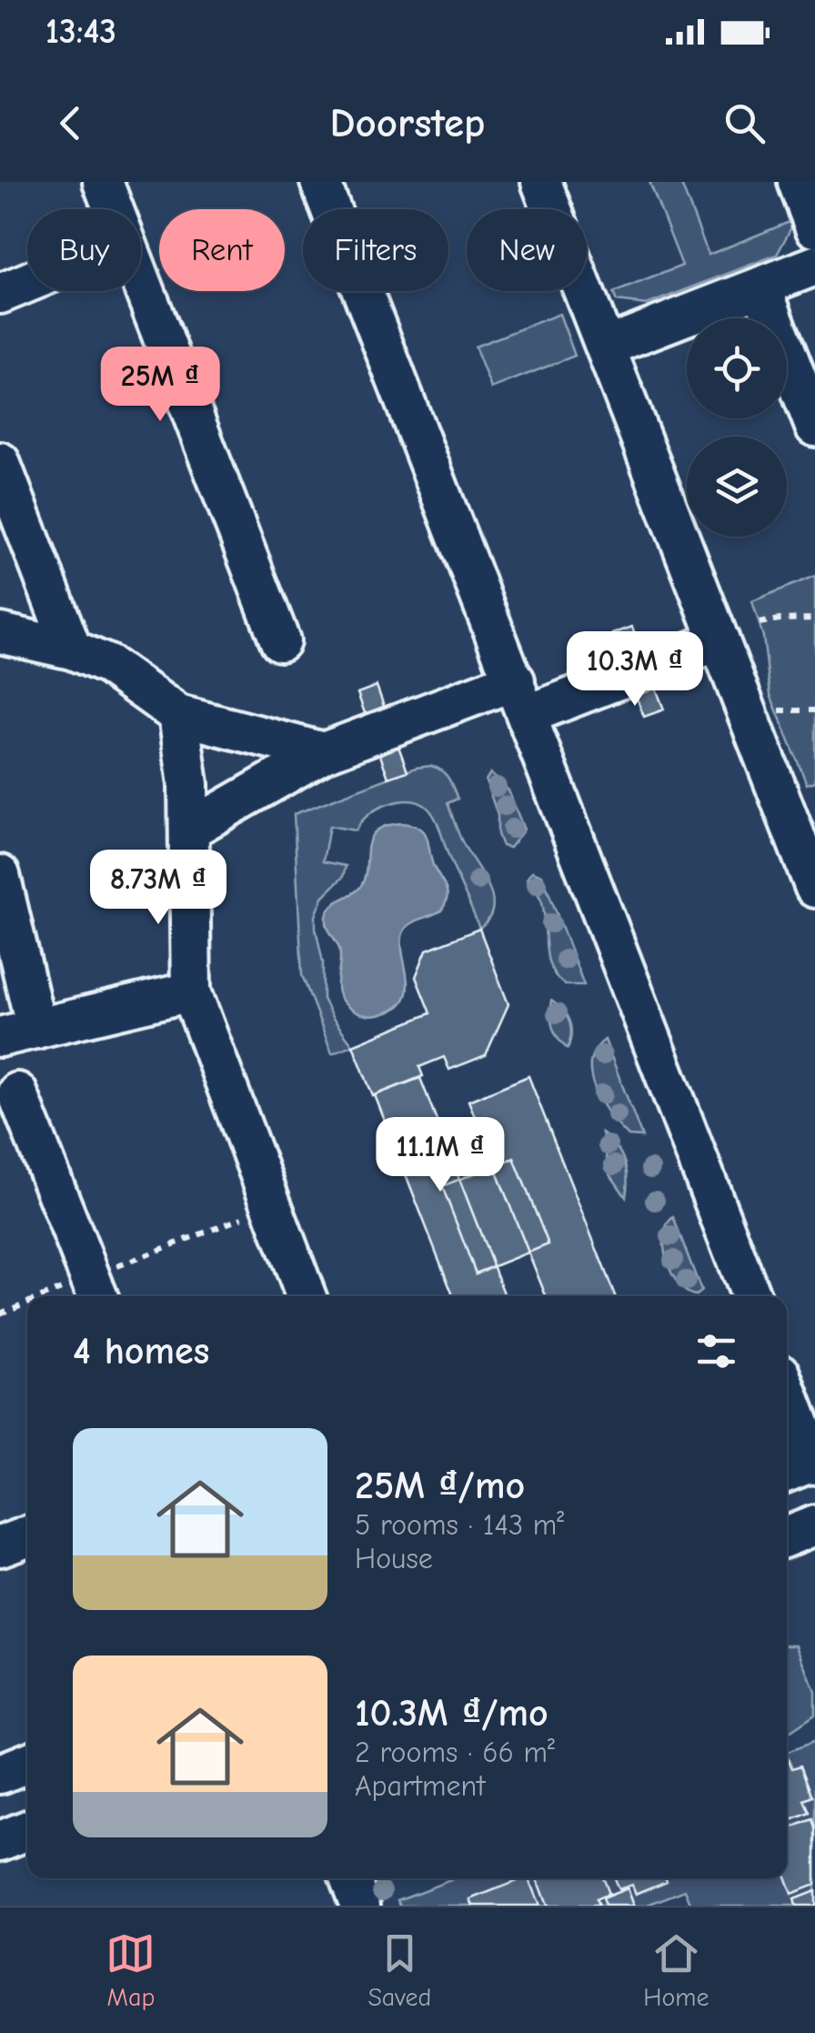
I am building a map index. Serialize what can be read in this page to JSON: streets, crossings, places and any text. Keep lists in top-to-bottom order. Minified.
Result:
{"page":{"status":"13:43","header":"Doorstep","chip":["Buy","Rent","Filters","New"],"price":["25M ₫","10.3M ₫","8.73M ₫","11.1M ₫"],"heading":"4 homes","list":[{"name":"25M ₫/mo","note":"5 rooms · 143 m² · House"},{"name":"10.3M ₫/mo","note":"2 rooms · 66 m² · Apartment"}],"tabs":["Map","Saved","Home"]}}
